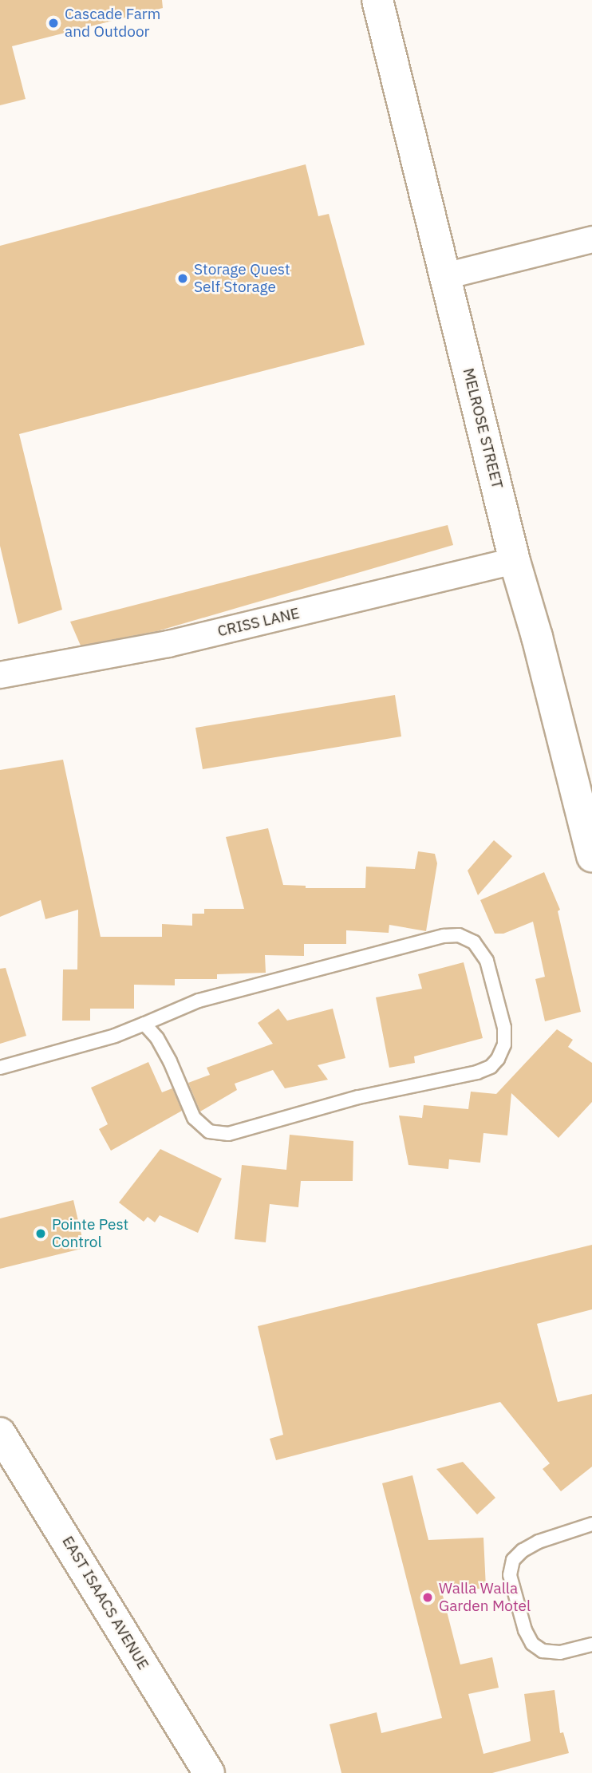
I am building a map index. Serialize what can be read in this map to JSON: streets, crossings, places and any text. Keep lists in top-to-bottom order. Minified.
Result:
{"streets":{"street":["MELROSE STREET","CRISS LANE","EAST ISAACS AVENUE"]},"crossings":[["MELROSE STREET","CRISS LANE"]],"places":["Cascade Farm and Outdoor","Storage Quest Self Storage","Pointe Pest Control","Walla Walla Garden Motel"]}
